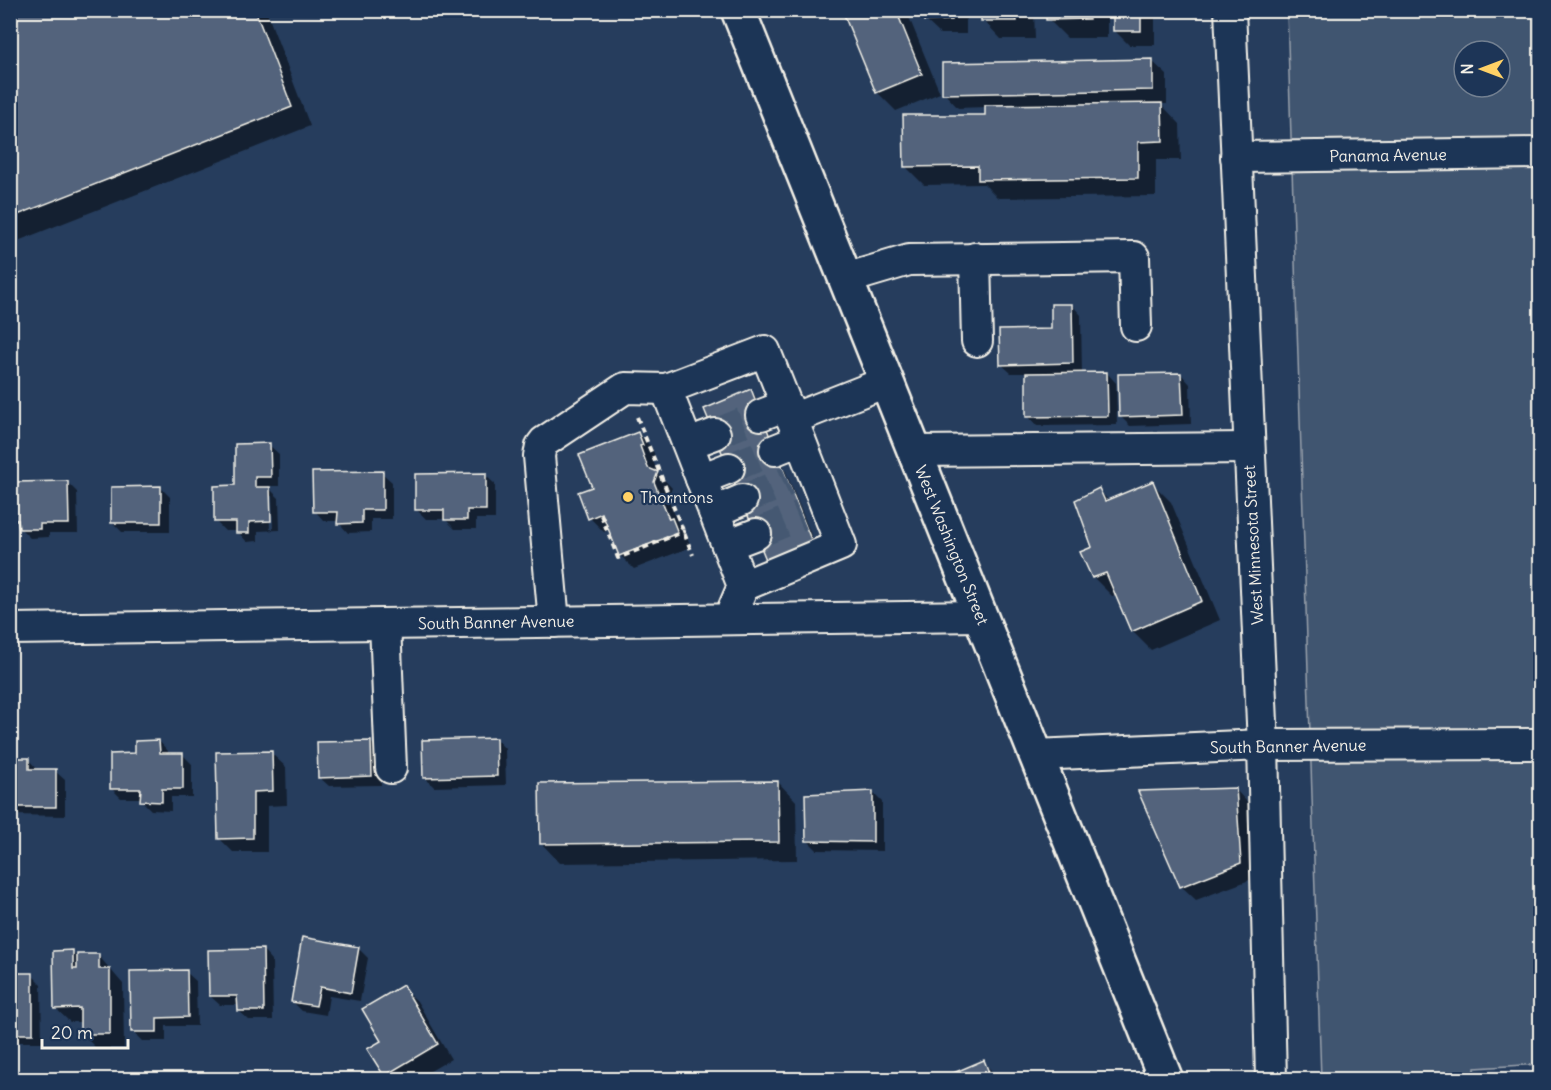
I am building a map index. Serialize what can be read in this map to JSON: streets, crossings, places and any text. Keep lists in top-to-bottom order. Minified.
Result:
{"streets":{"main road":["West Washington Street"],"street":["Panama Avenue","West Minnesota Street","South Banner Avenue"]},"crossings":[["Panama Avenue","West Minnesota Street"],["West Washington Street","South Banner Avenue"],["West Minnesota Street","South Banner Avenue"]],"places":["Thorntons"],"scale_bar":"20 m","north":"left"}
